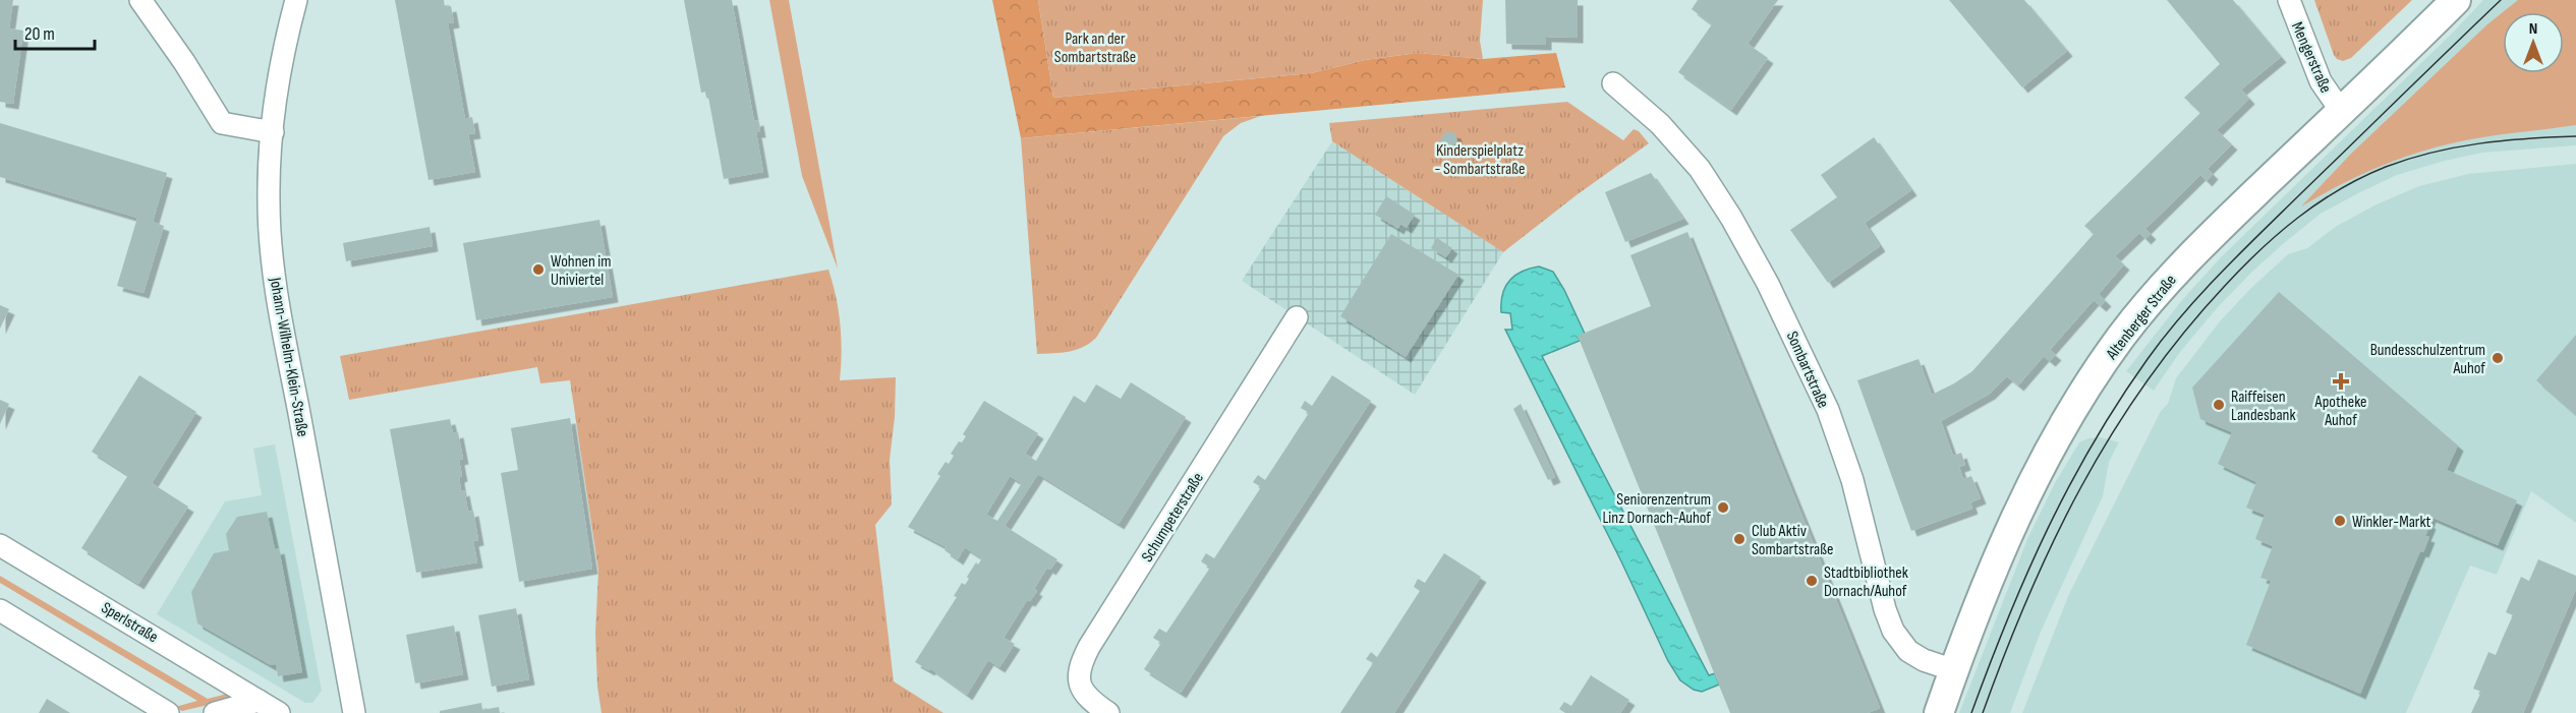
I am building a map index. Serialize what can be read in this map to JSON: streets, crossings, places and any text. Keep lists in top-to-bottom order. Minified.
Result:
{"streets":{"street":["Mengerstraße","Altenberger Straße","Johann-Wilhelm-Klein-Straße","Sombartstraße","Schumpeterstraße","Sperlstraße"]},"crossings":[["Mengerstraße","Altenberger Straße"],["Altenberger Straße","Sombartstraße"]],"parks":["Park an der Sombartstraße","Kinderspielplatz - Sombartstraße"],"places":{"other":["Wohnen im Univiertel","Bundesschulzentrum Auhof","Raiffeisen Landesbank","Seniorenzentrum Linz Dornach-Auhof","Winkler-Markt","Club Aktiv Sombartstraße","Stadtbibliothek Dornach/Auhof"],"health":["Apotheke Auhof"]},"scale_bar":"20 m","north":"top"}
